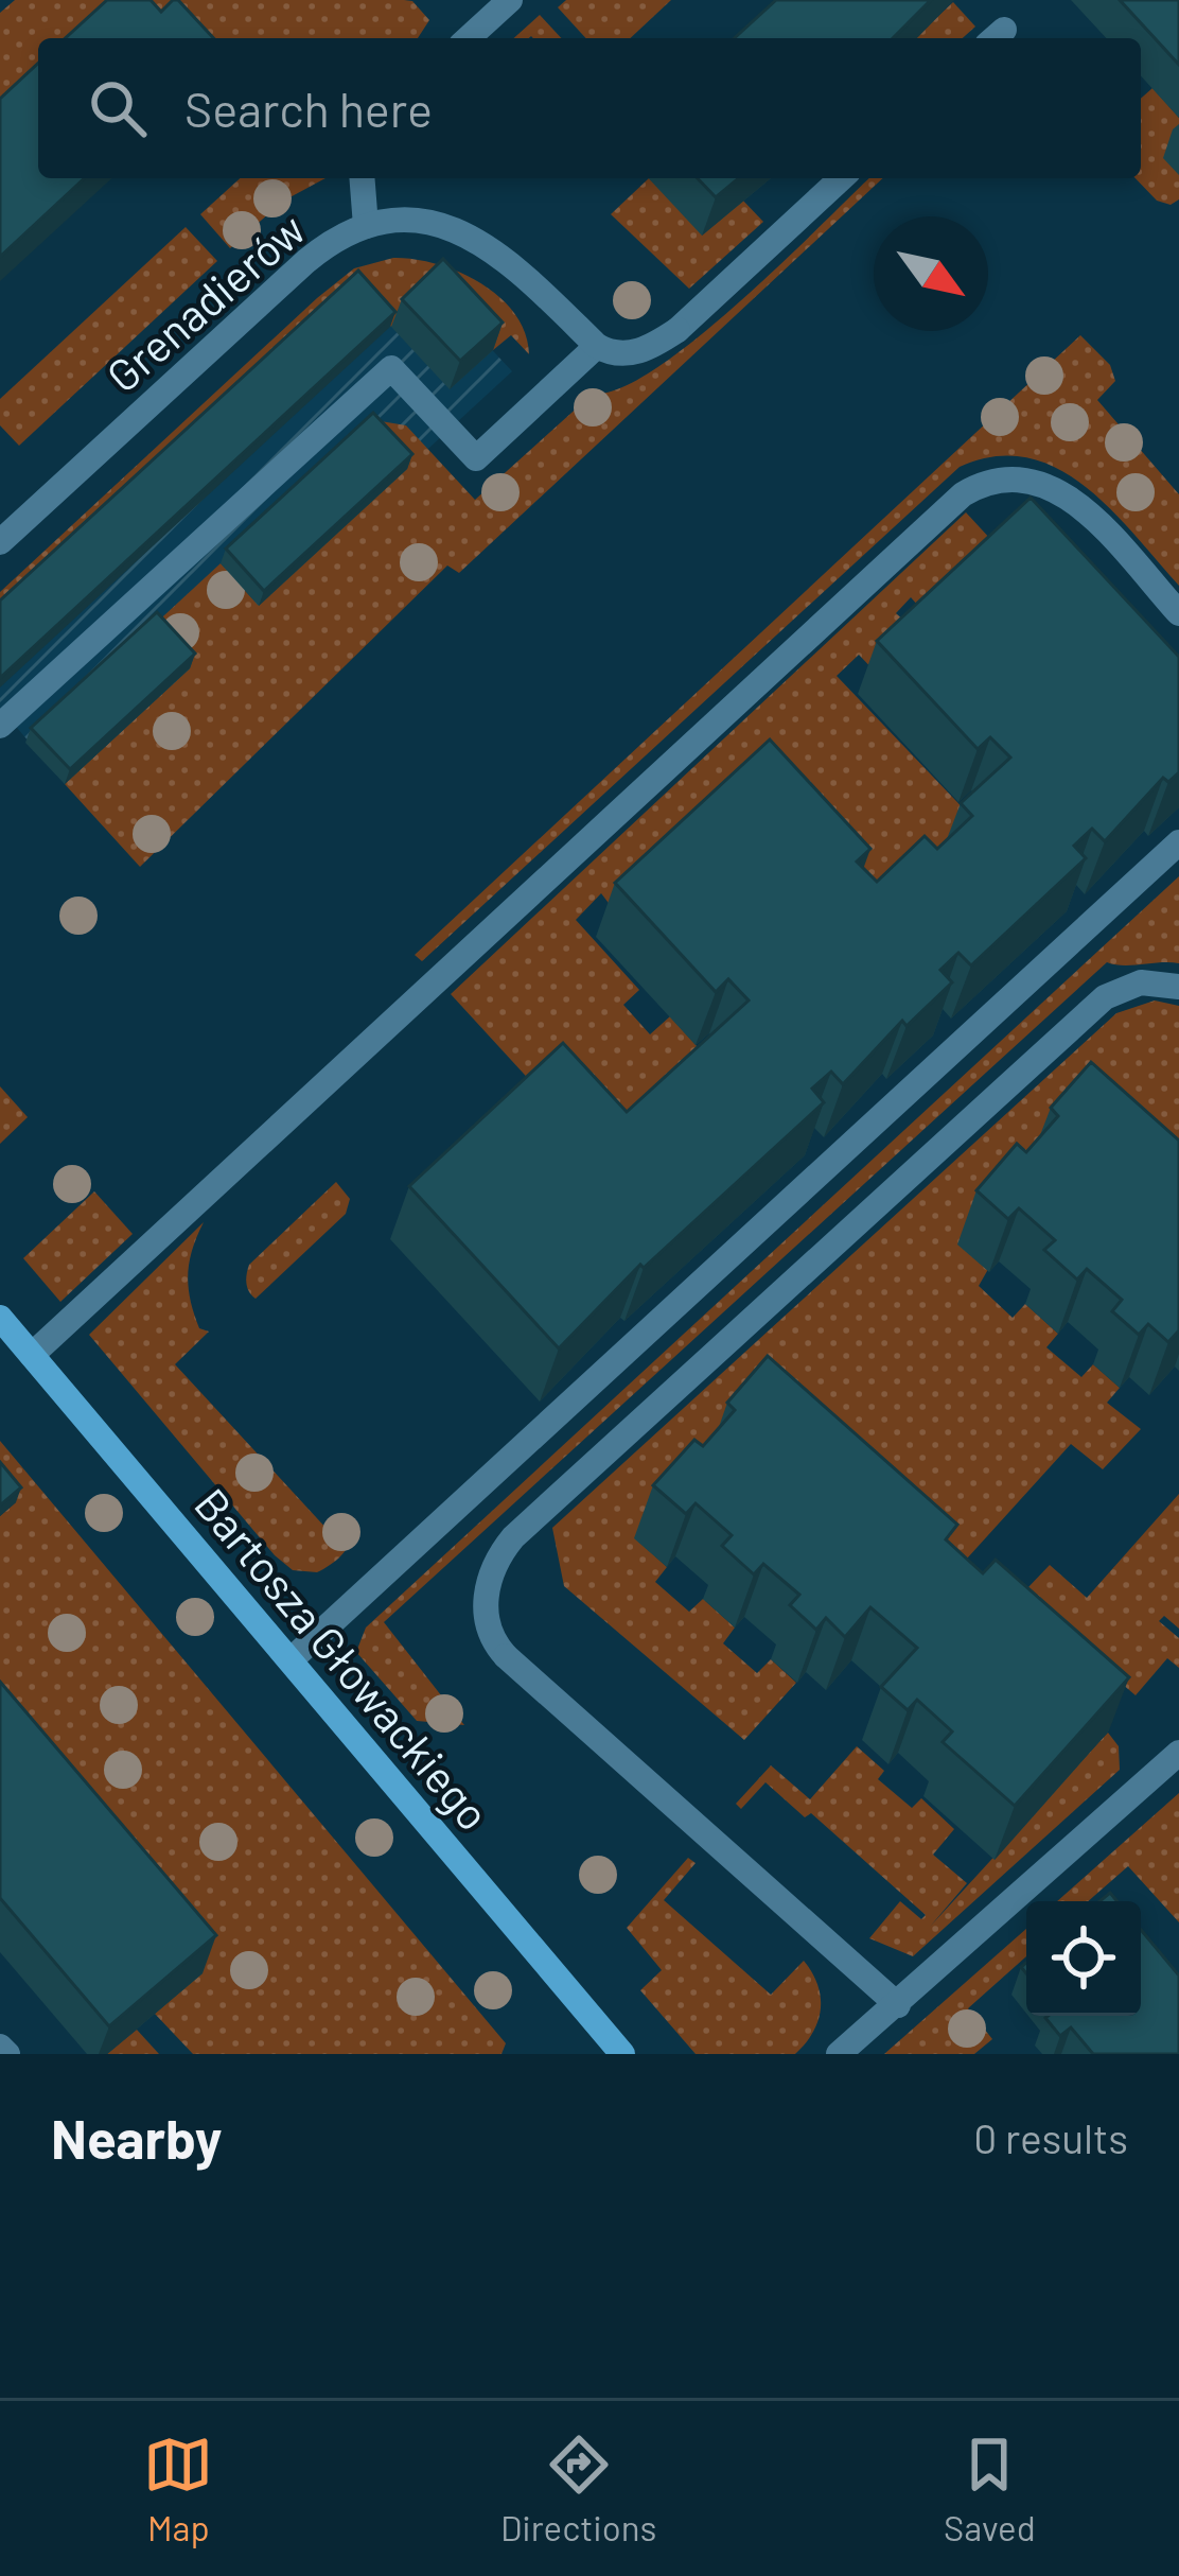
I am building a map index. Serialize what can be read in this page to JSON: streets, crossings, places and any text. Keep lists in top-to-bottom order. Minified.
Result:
{"streets":{"street":["Grenadierów","Bartosza Głowackiego"]},"north":"bottom right","page":{"search":"Search here","heading":["Nearby","0 results"],"nav":["Map","Directions","Saved"]}}
